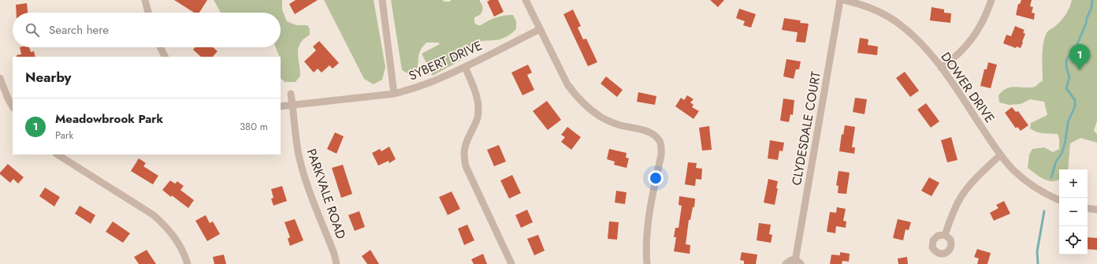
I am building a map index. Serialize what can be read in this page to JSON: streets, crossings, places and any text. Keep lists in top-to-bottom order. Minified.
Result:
{"streets":{"street":["SYBERT DRIVE","DOWER DRIVE","CLYDESDALE COURT","PARKVALE ROAD"]},"crossings":[["SYBERT DRIVE","PARKVALE ROAD"]],"page":{"search":"Search here","pins":"1","heading":"Nearby","list":[{"mark":"1","name":"Meadowbrook Park","note":"Park","value":"380 m"}],"map_buttons":["+","−"]}}
